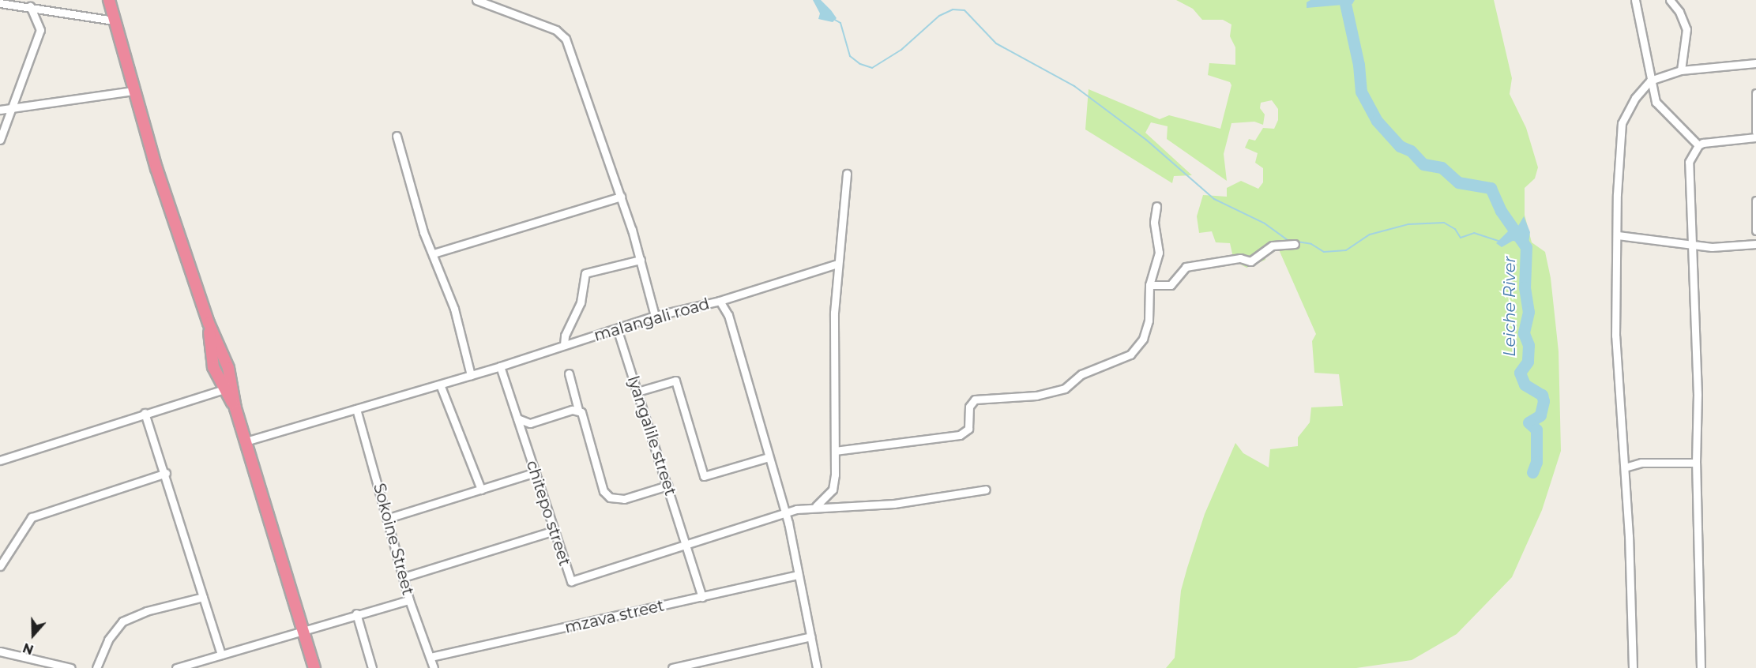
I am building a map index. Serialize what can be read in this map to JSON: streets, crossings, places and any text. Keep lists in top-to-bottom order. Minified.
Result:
{"streets":{"street":["malangali road","lyangalile street","chitepo street","Sokoine Street","mzava street"]},"crossings":[["malangali road","lyangalile street"],["malangali road","chitepo street"],["malangali road","Sokoine Street"],["malangali road","mzava street"],["lyangalile street","chitepo street"],["lyangalile street","mzava street"],["Sokoine Street","mzava street"]],"water":["Leiche River"],"north":"bottom"}
